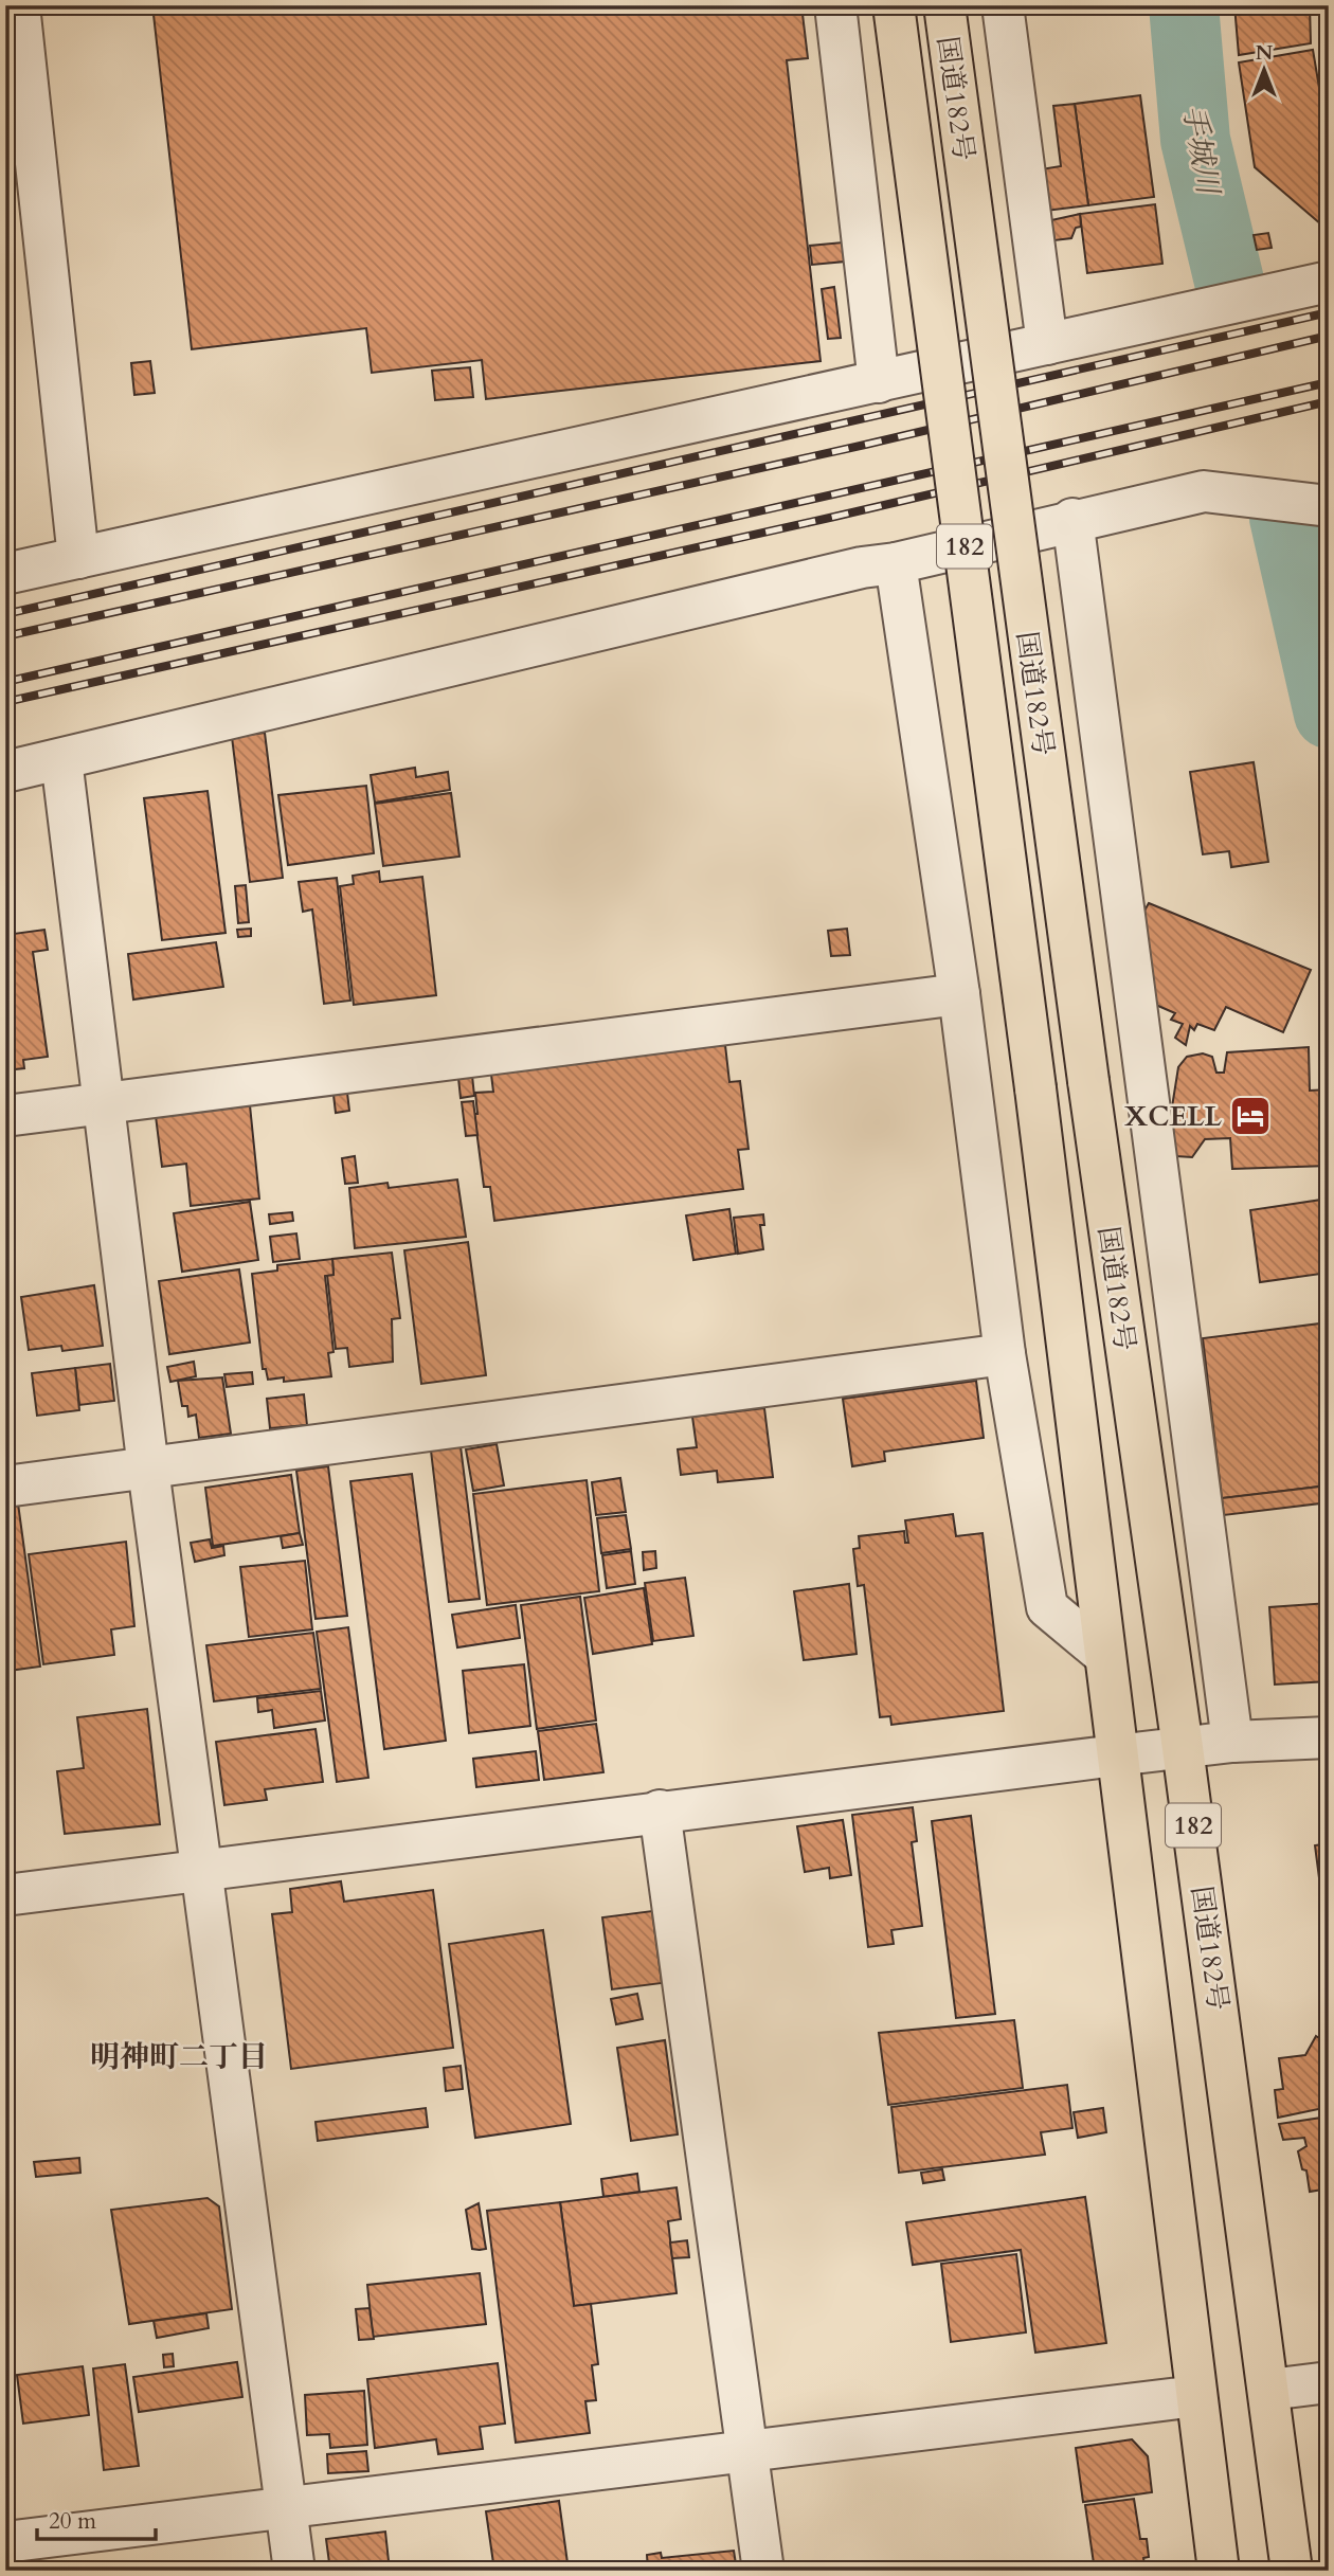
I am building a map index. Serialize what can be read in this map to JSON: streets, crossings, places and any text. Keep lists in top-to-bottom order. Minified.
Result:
{"streets":{"highway":["国道182号","182"]},"districts":["明神町二丁目"],"water":["手城川"],"places":{"hotel":["XCELL"]},"scale_bar":"20 m","north":"top"}
